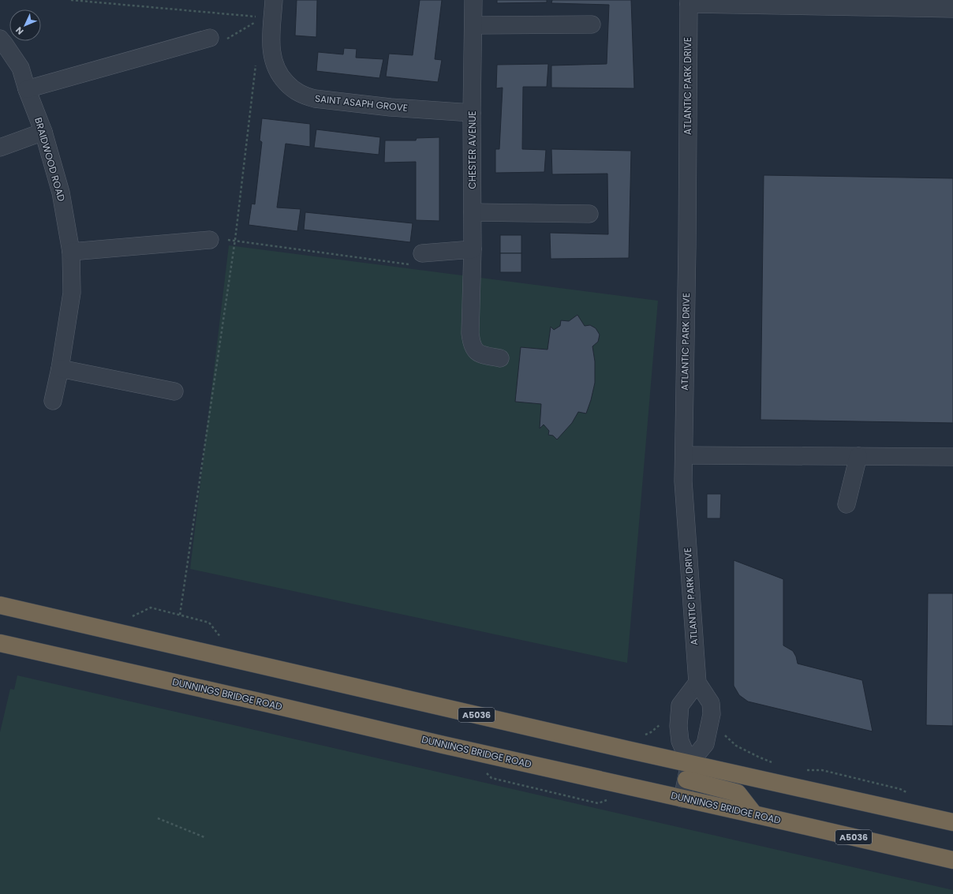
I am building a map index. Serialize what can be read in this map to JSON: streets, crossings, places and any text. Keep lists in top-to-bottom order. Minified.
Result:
{"streets":{"highway":["DUNNINGS BRIDGE ROAD","A5036"],"street":["ATLANTIC PARK DRIVE","SAINT ASAPH GROVE","CHESTER AVENUE","BRAIDWOOD ROAD"]},"crossings":[["ATLANTIC PARK DRIVE","A5036"],["SAINT ASAPH GROVE","CHESTER AVENUE"]],"north":"bottom left"}
